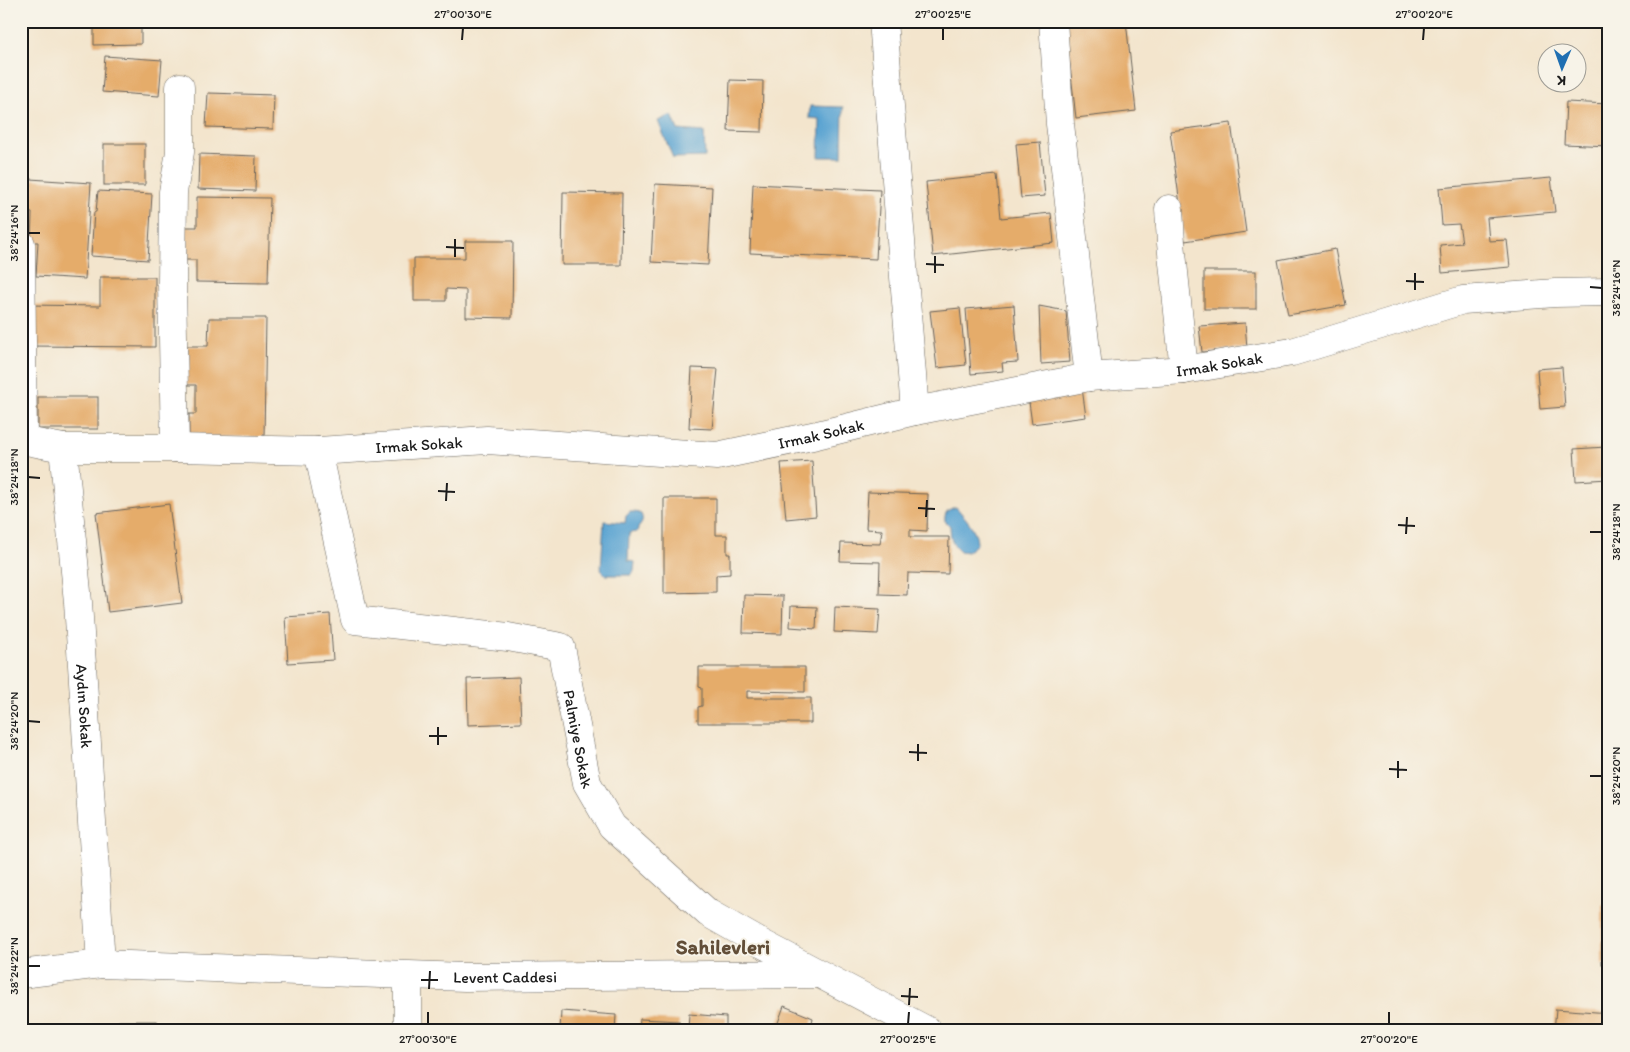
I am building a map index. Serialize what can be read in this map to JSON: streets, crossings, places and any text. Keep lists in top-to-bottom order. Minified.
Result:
{"streets":{"street":["Irmak Sokak","Aydın Sokak","Palmiye Sokak","Levent Caddesi"]},"crossings":[["Irmak Sokak","Aydın Sokak"],["Irmak Sokak","Palmiye Sokak"],["Aydın Sokak","Levent Caddesi"],["Palmiye Sokak","Levent Caddesi"]],"districts":["Sahilevleri"],"north":"bottom","coordinates":["27°00'30\"E","27°00'25\"E","27°00'20\"E","38°24'16\"N","38°24'18\"N","38°24'20\"N","38°24'22\"N"]}
